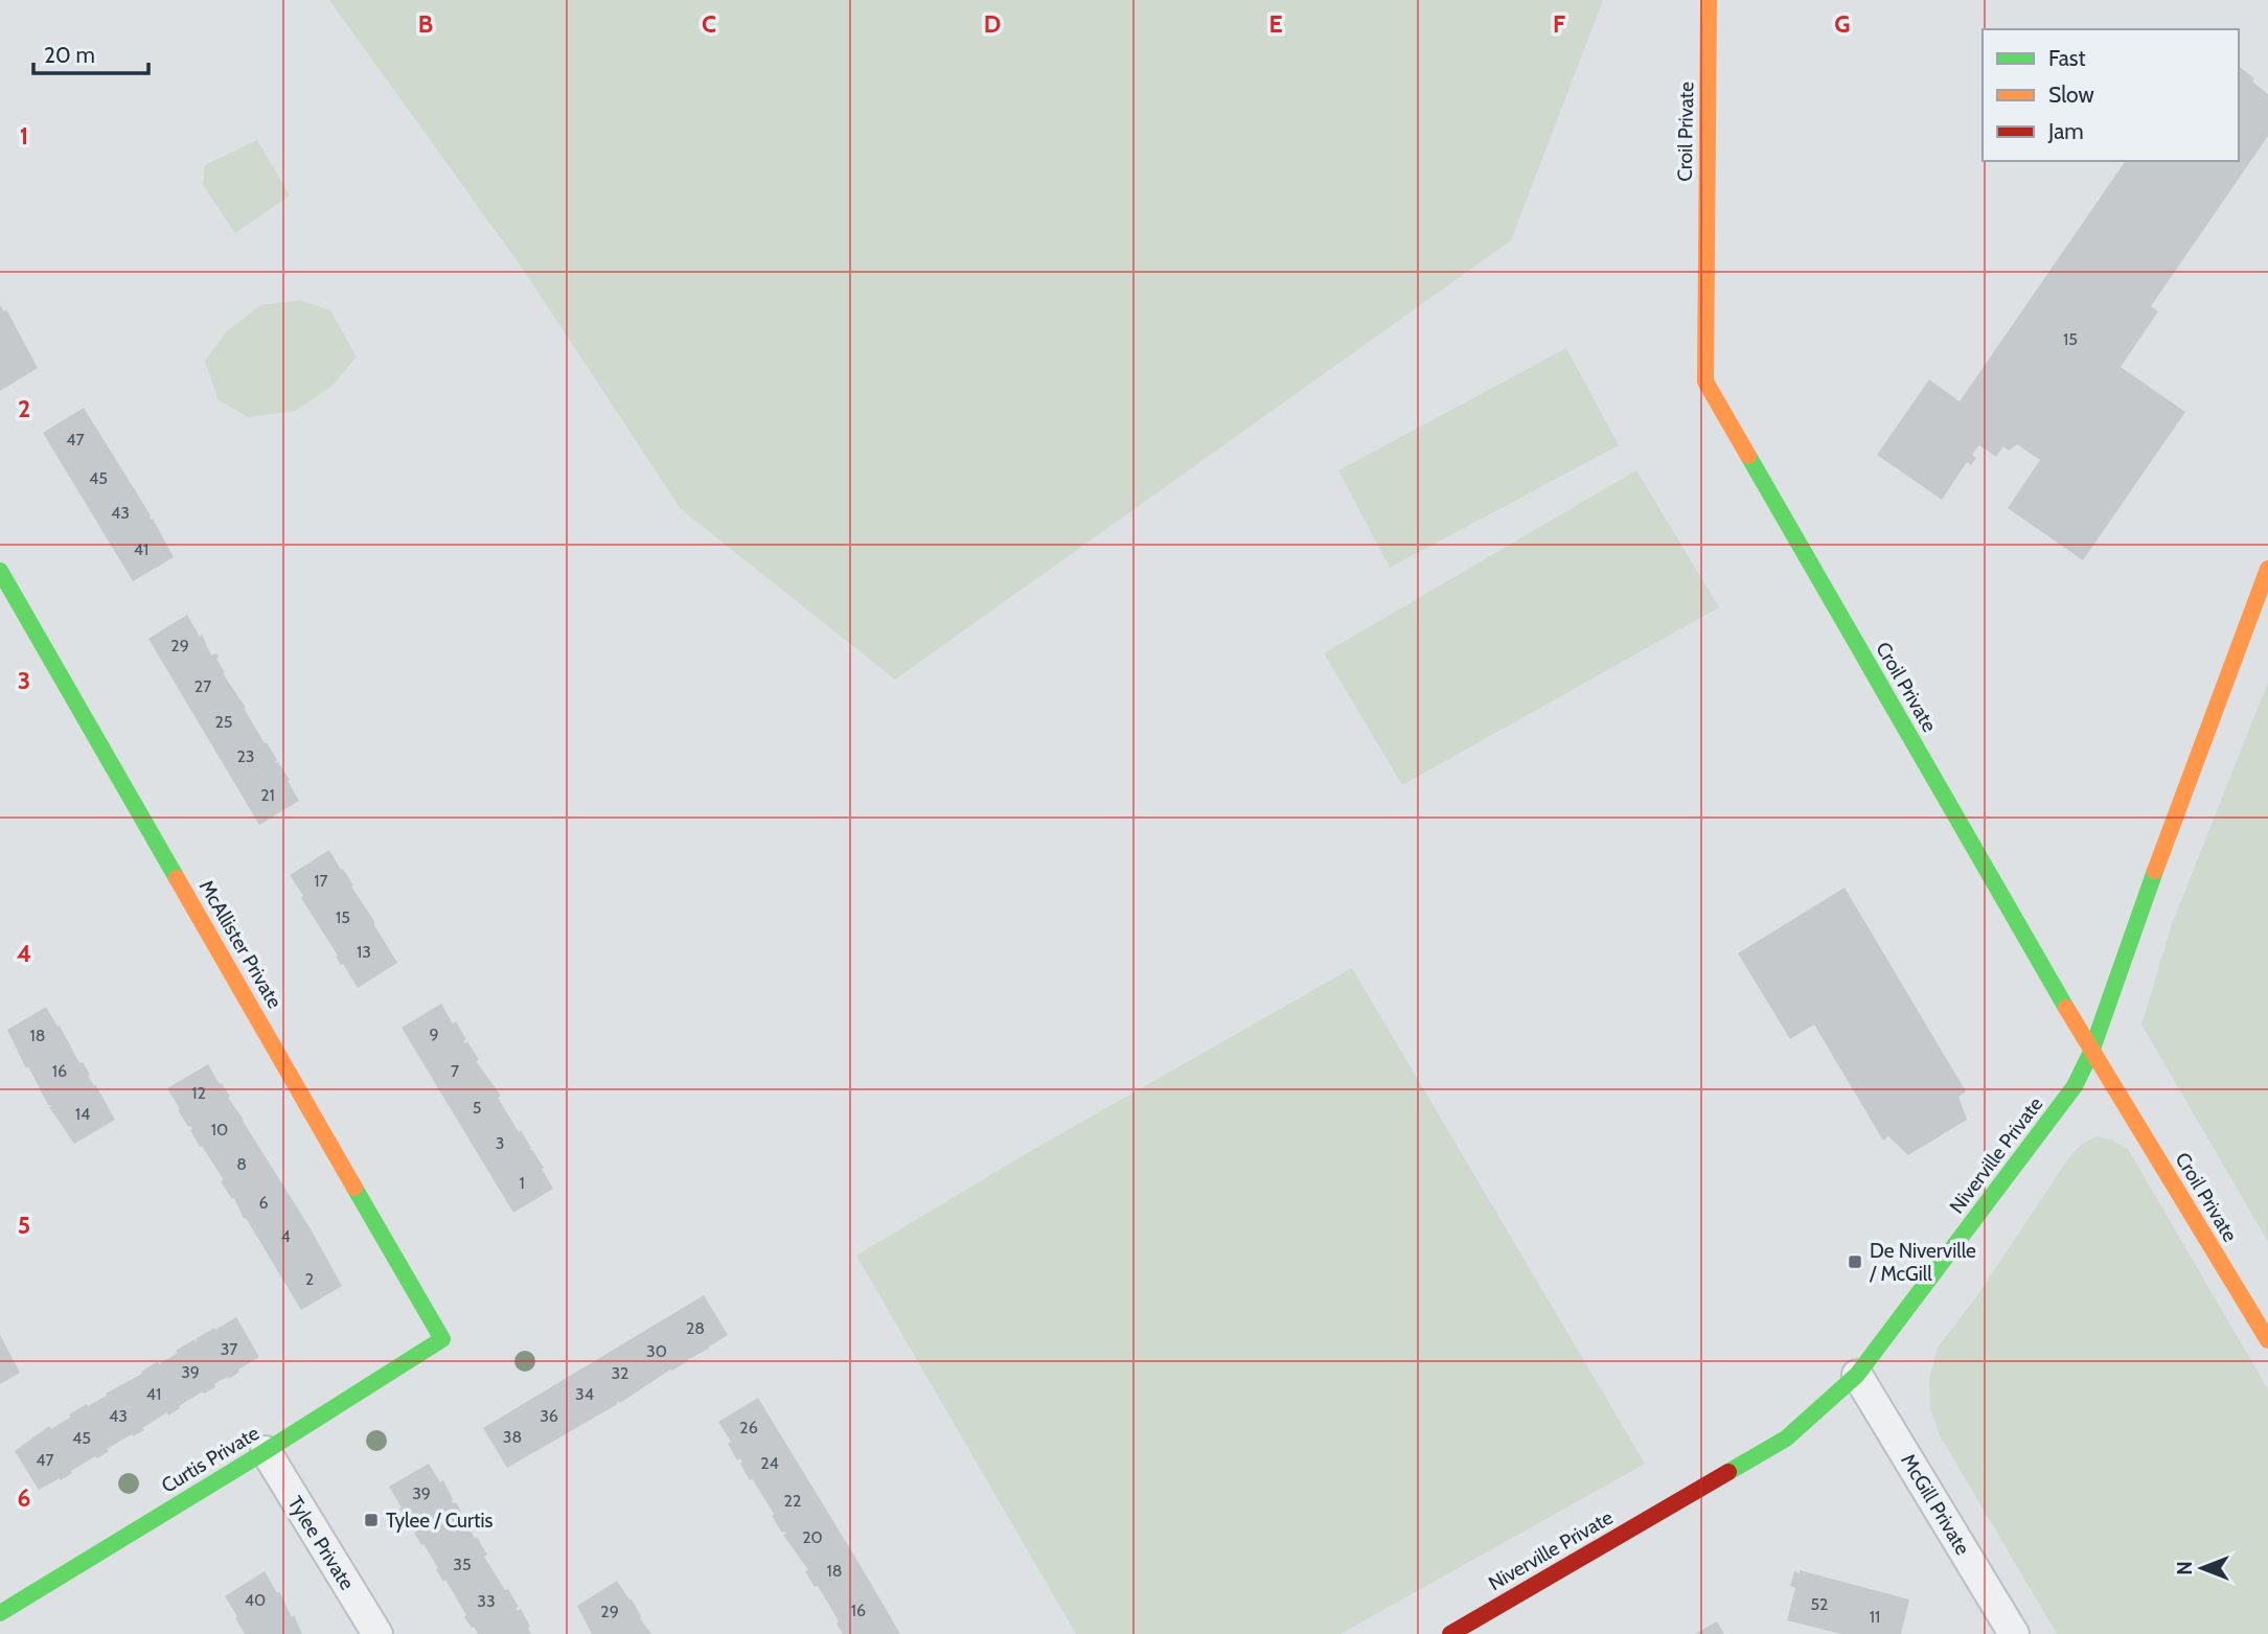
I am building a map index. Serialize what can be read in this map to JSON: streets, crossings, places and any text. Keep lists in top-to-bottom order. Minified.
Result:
{"streets":{"street":["Croil Private","McAllister Private","Niverville Private","Curtis Private","McGill Private","Tylee Private"]},"crossings":[["Croil Private","Niverville Private"],["McAllister Private","Curtis Private"],["Niverville Private","McGill Private"],["Curtis Private","Tylee Private"]],"places":{"transit":["De Niverville / McGill","Tylee / Curtis"]},"house_numbers":["15","47","45","43","41","29","27","25","23","21","17","15","13","9","18","16","7","12","5","14","10","3","8","1","6","4","2","28","37","30","39","32","41","34","43","36","26","38","45","47","24","39","22","20","35","18","40","33","52","16","29","11"],"legend":["Fast","Slow","Jam"],"scale_bar":"20 m","north":"left","grid":{"columns":["B","C","D","E","F","G"],"rows":["1","2","3","4","5","6"]}}
